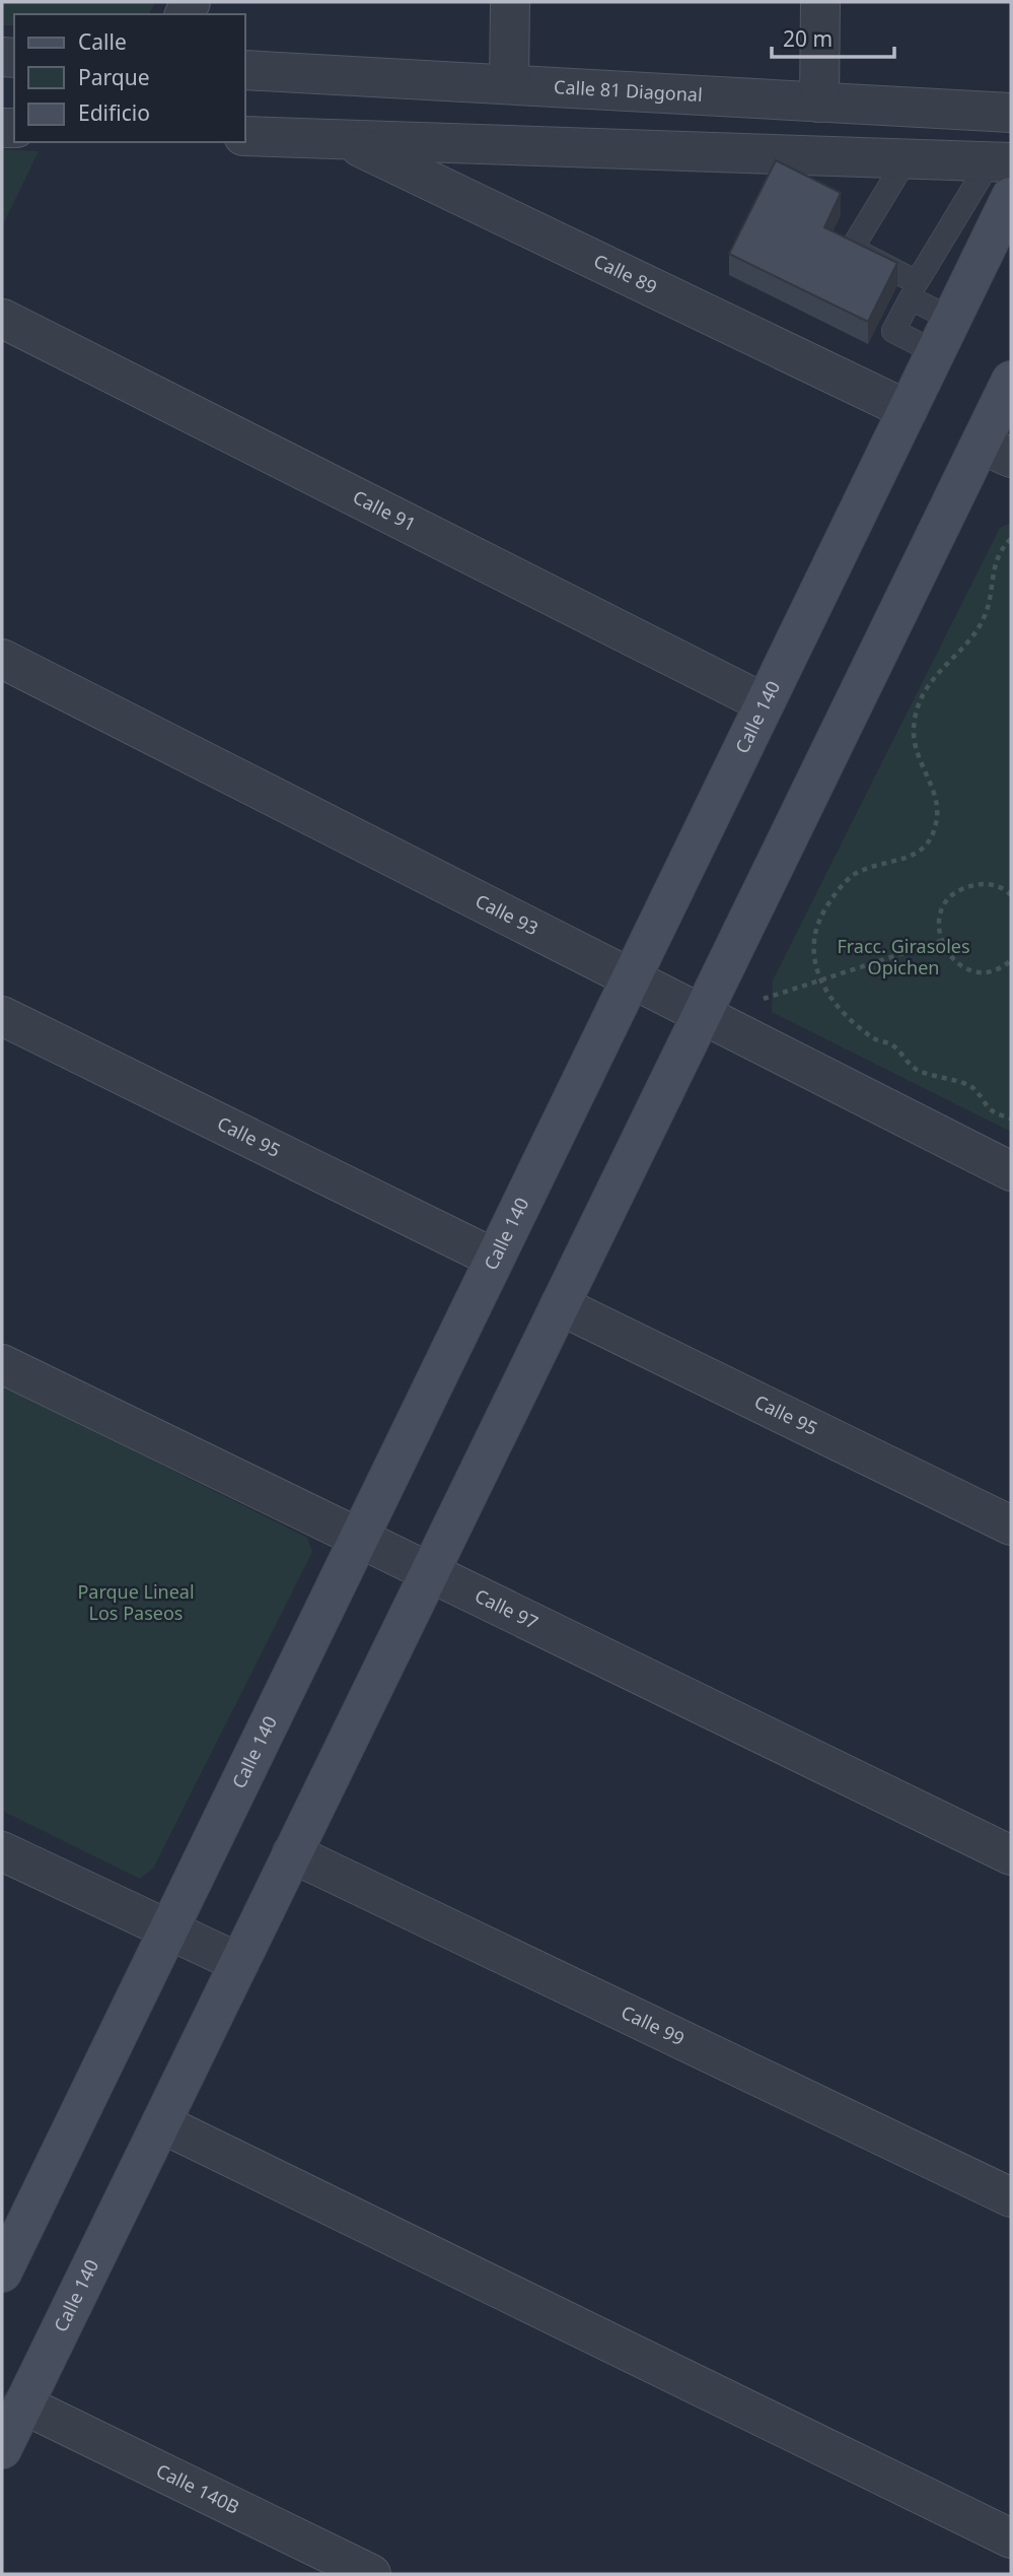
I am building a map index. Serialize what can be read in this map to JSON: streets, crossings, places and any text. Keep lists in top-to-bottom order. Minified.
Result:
{"streets":{"street":["Calle 81 Diagonal","Calle 89","Calle 91","Calle 140","Calle 93","Calle 95","Calle 97","Calle 99","Calle 140B"]},"crossings":[["Calle 89","Calle 140"],["Calle 91","Calle 140"],["Calle 140","Calle 93"],["Calle 140","Calle 95"],["Calle 140","Calle 97"],["Calle 140","Calle 99"],["Calle 140","Calle 140B"]],"parks":["Fracc. Girasoles Opichen","Parque Lineal Los Paseos"],"legend":["Calle","Parque","Edificio"],"scale_bar":"20 m"}
